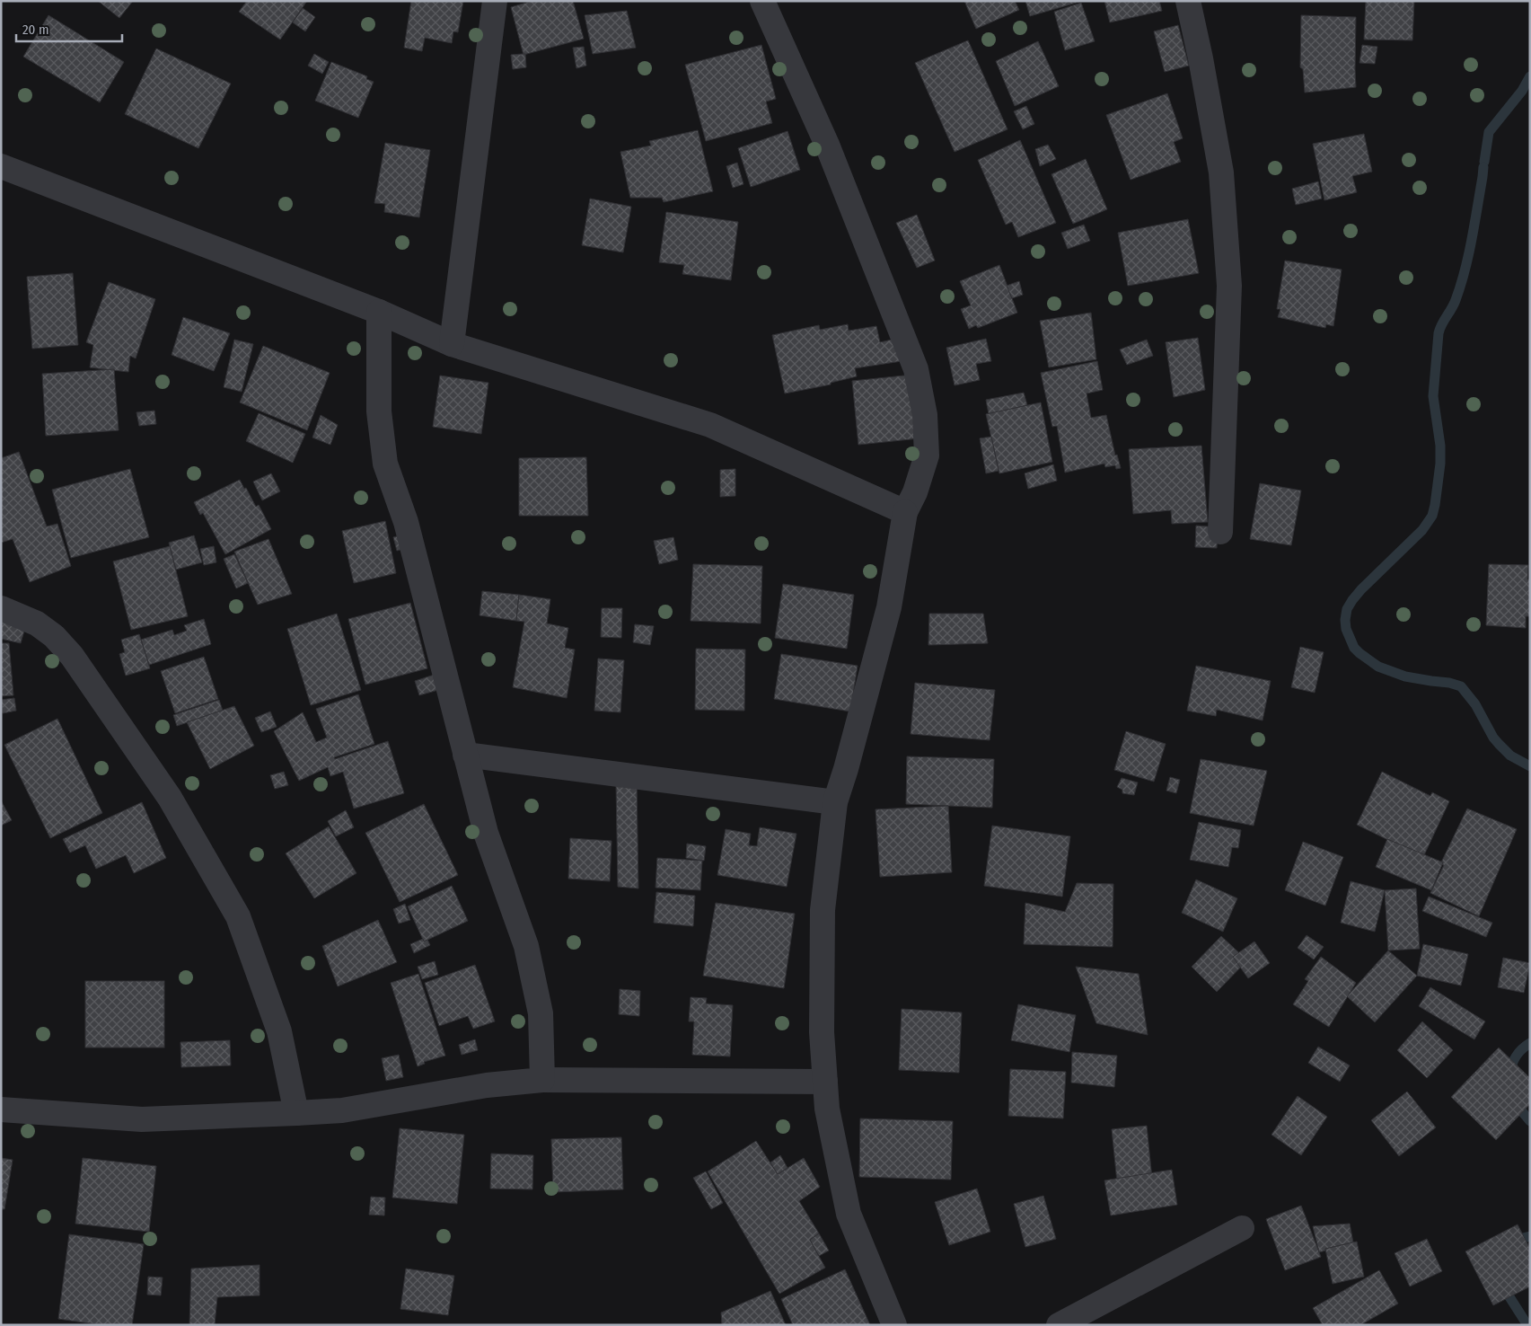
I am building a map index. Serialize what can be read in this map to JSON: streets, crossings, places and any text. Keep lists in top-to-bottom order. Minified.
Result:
{"scale_bar":"20 m"}
